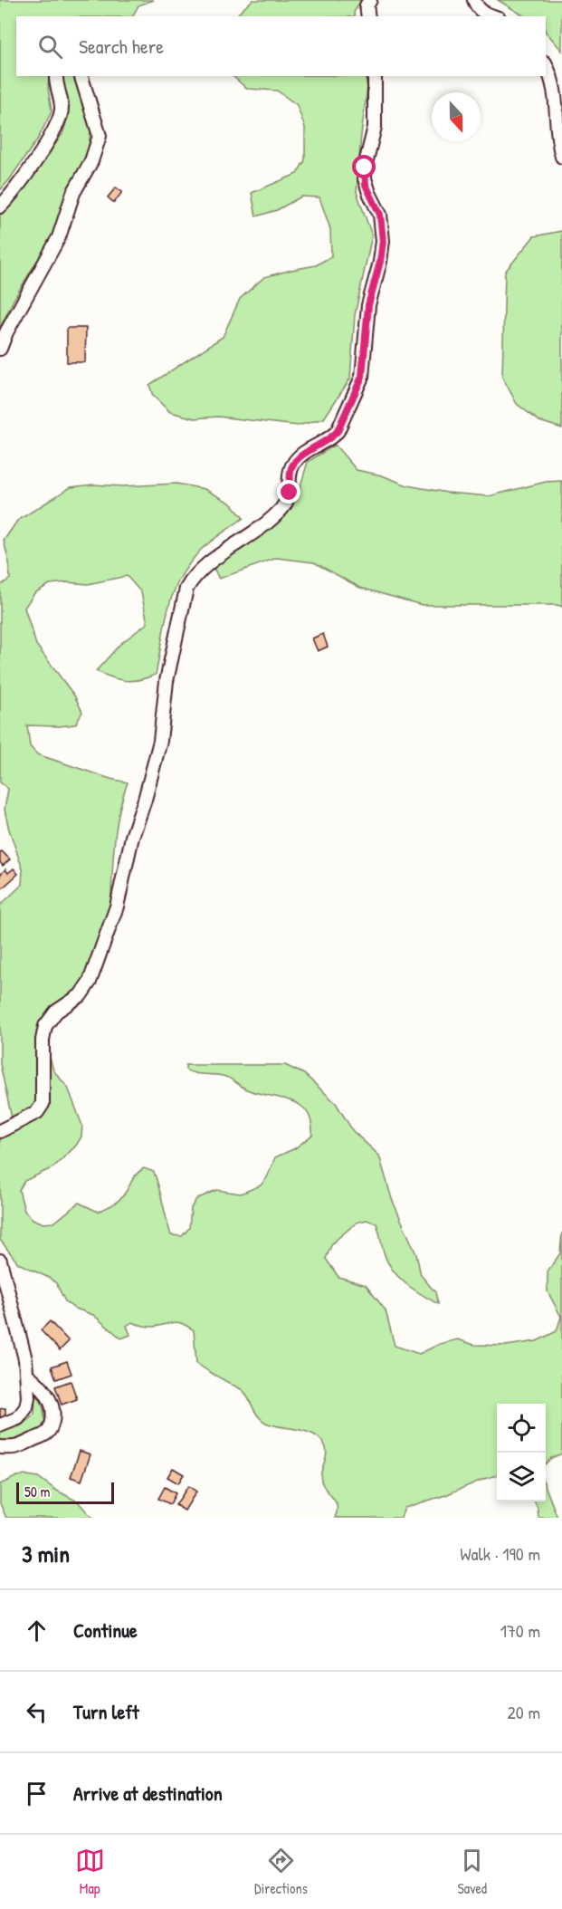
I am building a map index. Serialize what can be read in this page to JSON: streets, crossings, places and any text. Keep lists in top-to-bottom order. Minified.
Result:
{"scale_bar":"50 m","north":"bottom","page":{"search":"Search here","scale":"50 m","heading":["3 min","Walk · 190 m"],"list":[["Continue","170 m"],["Turn left","20 m"],"Arrive at destination"],"nav":["Map","Directions","Saved"]}}
